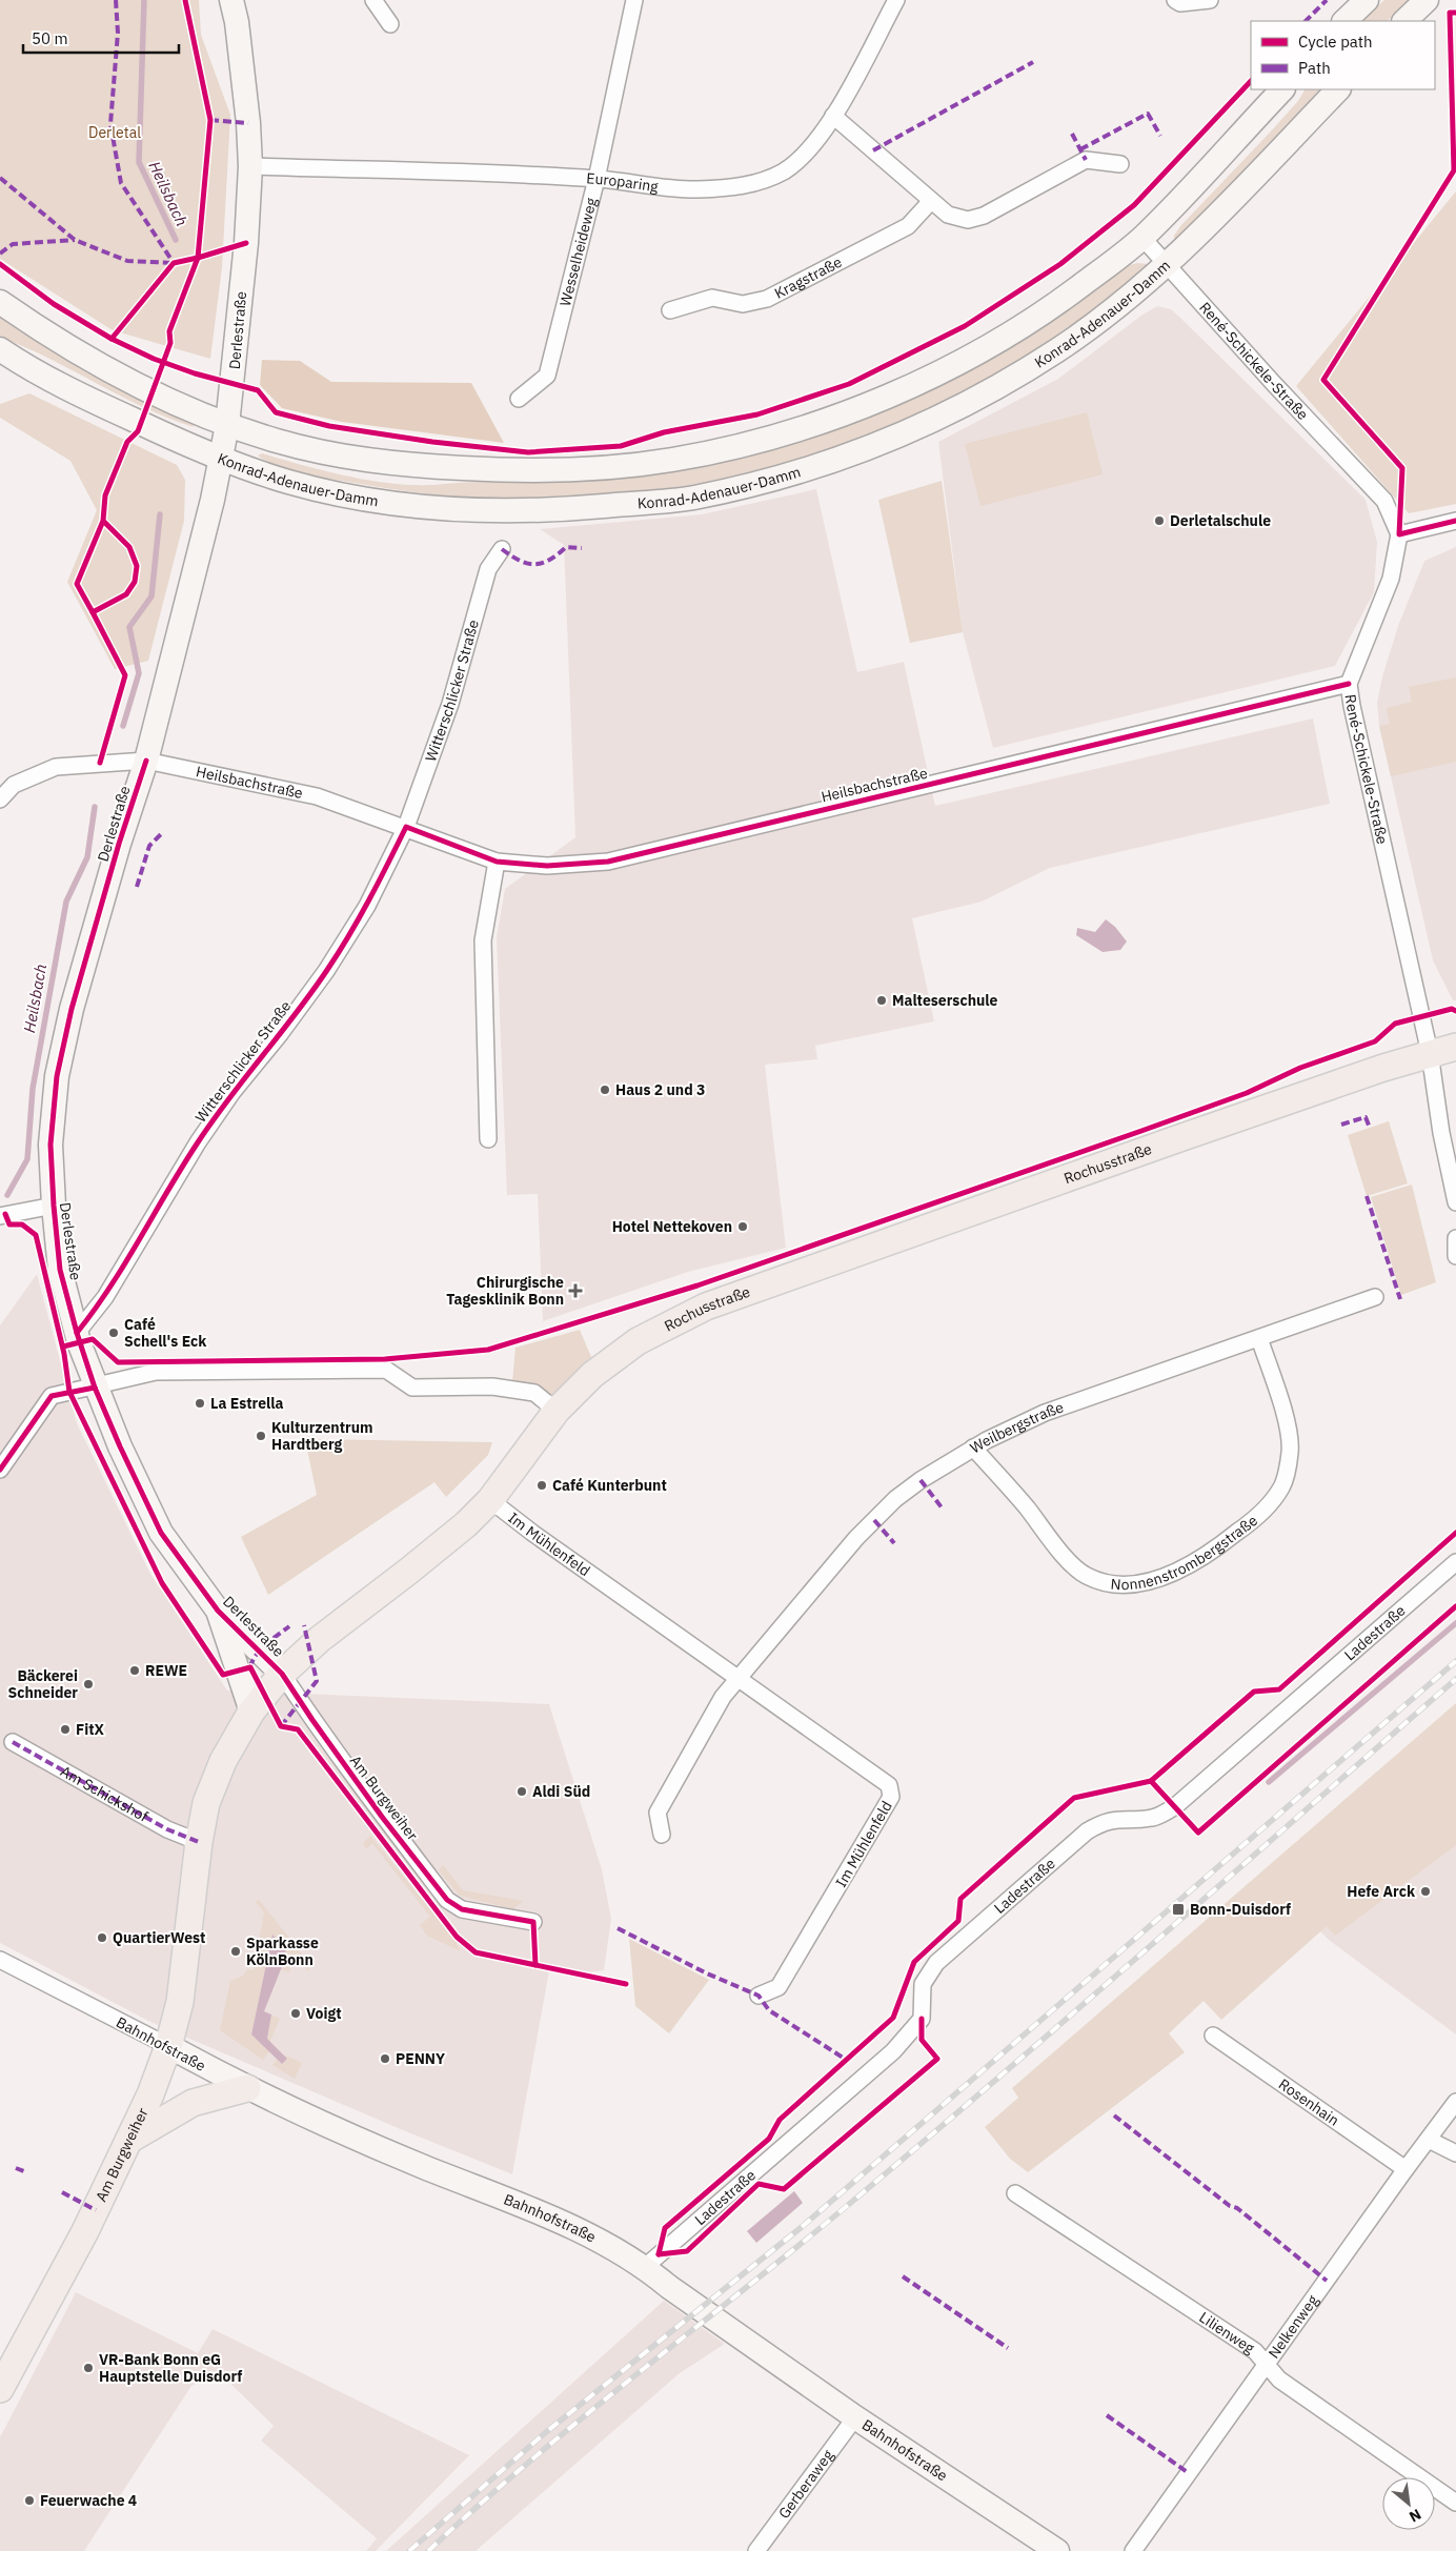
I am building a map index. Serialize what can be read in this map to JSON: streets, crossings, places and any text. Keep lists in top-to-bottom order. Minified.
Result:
{"streets":{"main road":["Konrad-Adenauer-Damm","Derlestraße","Rochusstraße","Am Burgweiher","Bahnhofstraße"],"street":["Europaring","Wesselheideweg","Kragstraße","René-Schickele-Straße","Witterschlicker Straße","Heilsbachstraße","Weilbergstraße","Im Mühlenfeld","Nonnenstrombergstraße","Ladestraße","Am Schickshof","Rosenhain","Nelkenweg","Lilienweg","Gerberaweg"]},"crossings":[["Europaring","Wesselheideweg"],["Europaring","Derlestraße"],["Konrad-Adenauer-Damm","Derlestraße"],["Konrad-Adenauer-Damm","René-Schickele-Straße"],["Derlestraße","Witterschlicker Straße"],["Derlestraße","Heilsbachstraße"],["Derlestraße","Am Burgweiher"],["René-Schickele-Straße","Heilsbachstraße"],["René-Schickele-Straße","Rochusstraße"],["Witterschlicker Straße","Heilsbachstraße"],["Rochusstraße","Am Burgweiher"],["Weilbergstraße","Im Mühlenfeld"],["Weilbergstraße","Nonnenstrombergstraße"],["Im Mühlenfeld","Am Burgweiher"],["Ladestraße","Bahnhofstraße"],["Am Schickshof","Am Burgweiher"],["Am Burgweiher","Bahnhofstraße"],["Bahnhofstraße","Gerberaweg"],["Rosenhain","Nelkenweg"],["Nelkenweg","Lilienweg"]],"water":["Heilsbach"],"parks":["Derletal"],"places":{"other":["Derletalschule","Malteserschule","Haus 2 und 3","Hotel Nettekoven","Café Schell's Eck","La Estrella","Kulturzentrum Hardtberg","Café Kunterbunt","REWE","Bäckerei Schneider","FitX","Aldi Süd","Hefe Arck","QuartierWest","Sparkasse KölnBonn","Voigt","PENNY","VR-Bank Bonn eG Hauptstelle Duisdorf","Feuerwache 4"],"health":["Chirurgische Tagesklinik Bonn"],"transit":["Bonn-Duisdorf"]},"legend":["Cycle path","Path"],"scale_bar":"50 m","north":"bottom right"}
